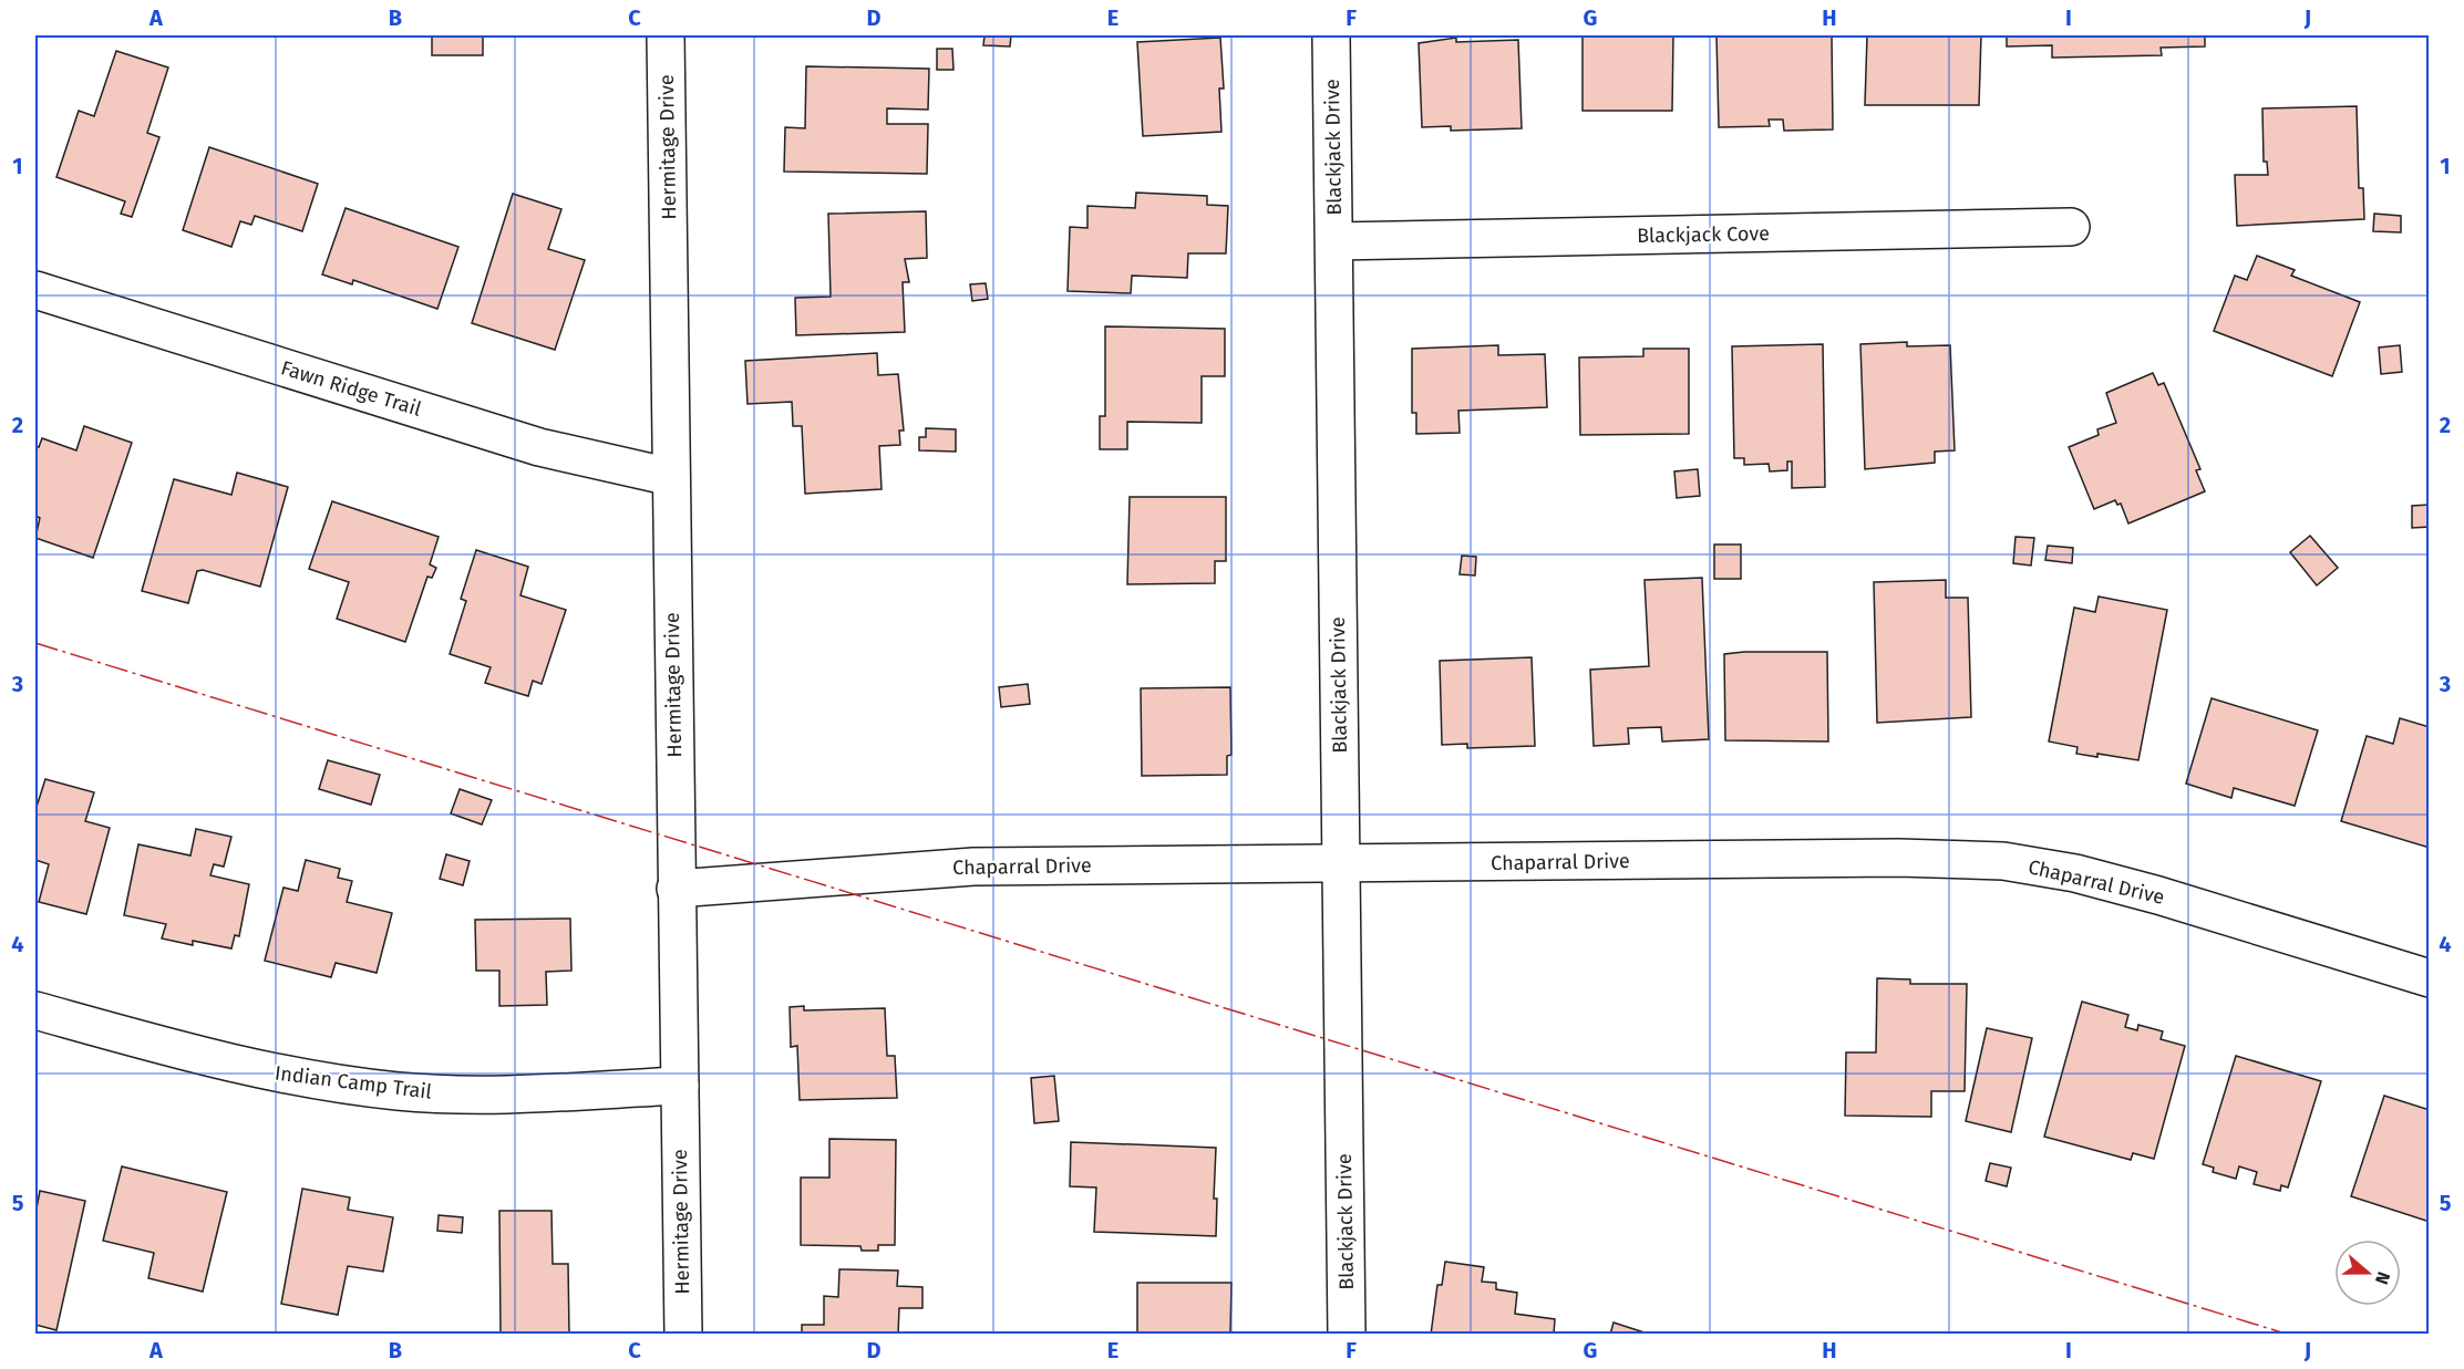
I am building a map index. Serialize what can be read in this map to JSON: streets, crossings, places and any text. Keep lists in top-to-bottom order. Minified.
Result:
{"streets":{"street":["Hermitage Drive","Blackjack Drive","Blackjack Cove","Fawn Ridge Trail","Chaparral Drive","Indian Camp Trail"]},"crossings":[["Hermitage Drive","Fawn Ridge Trail"],["Hermitage Drive","Chaparral Drive"],["Hermitage Drive","Indian Camp Trail"],["Blackjack Drive","Blackjack Cove"],["Blackjack Drive","Chaparral Drive"]],"north":"right","grid":{"columns":["A","B","C","D","E","F","G","H","I","J"],"rows":["1","2","3","4","5"]}}
